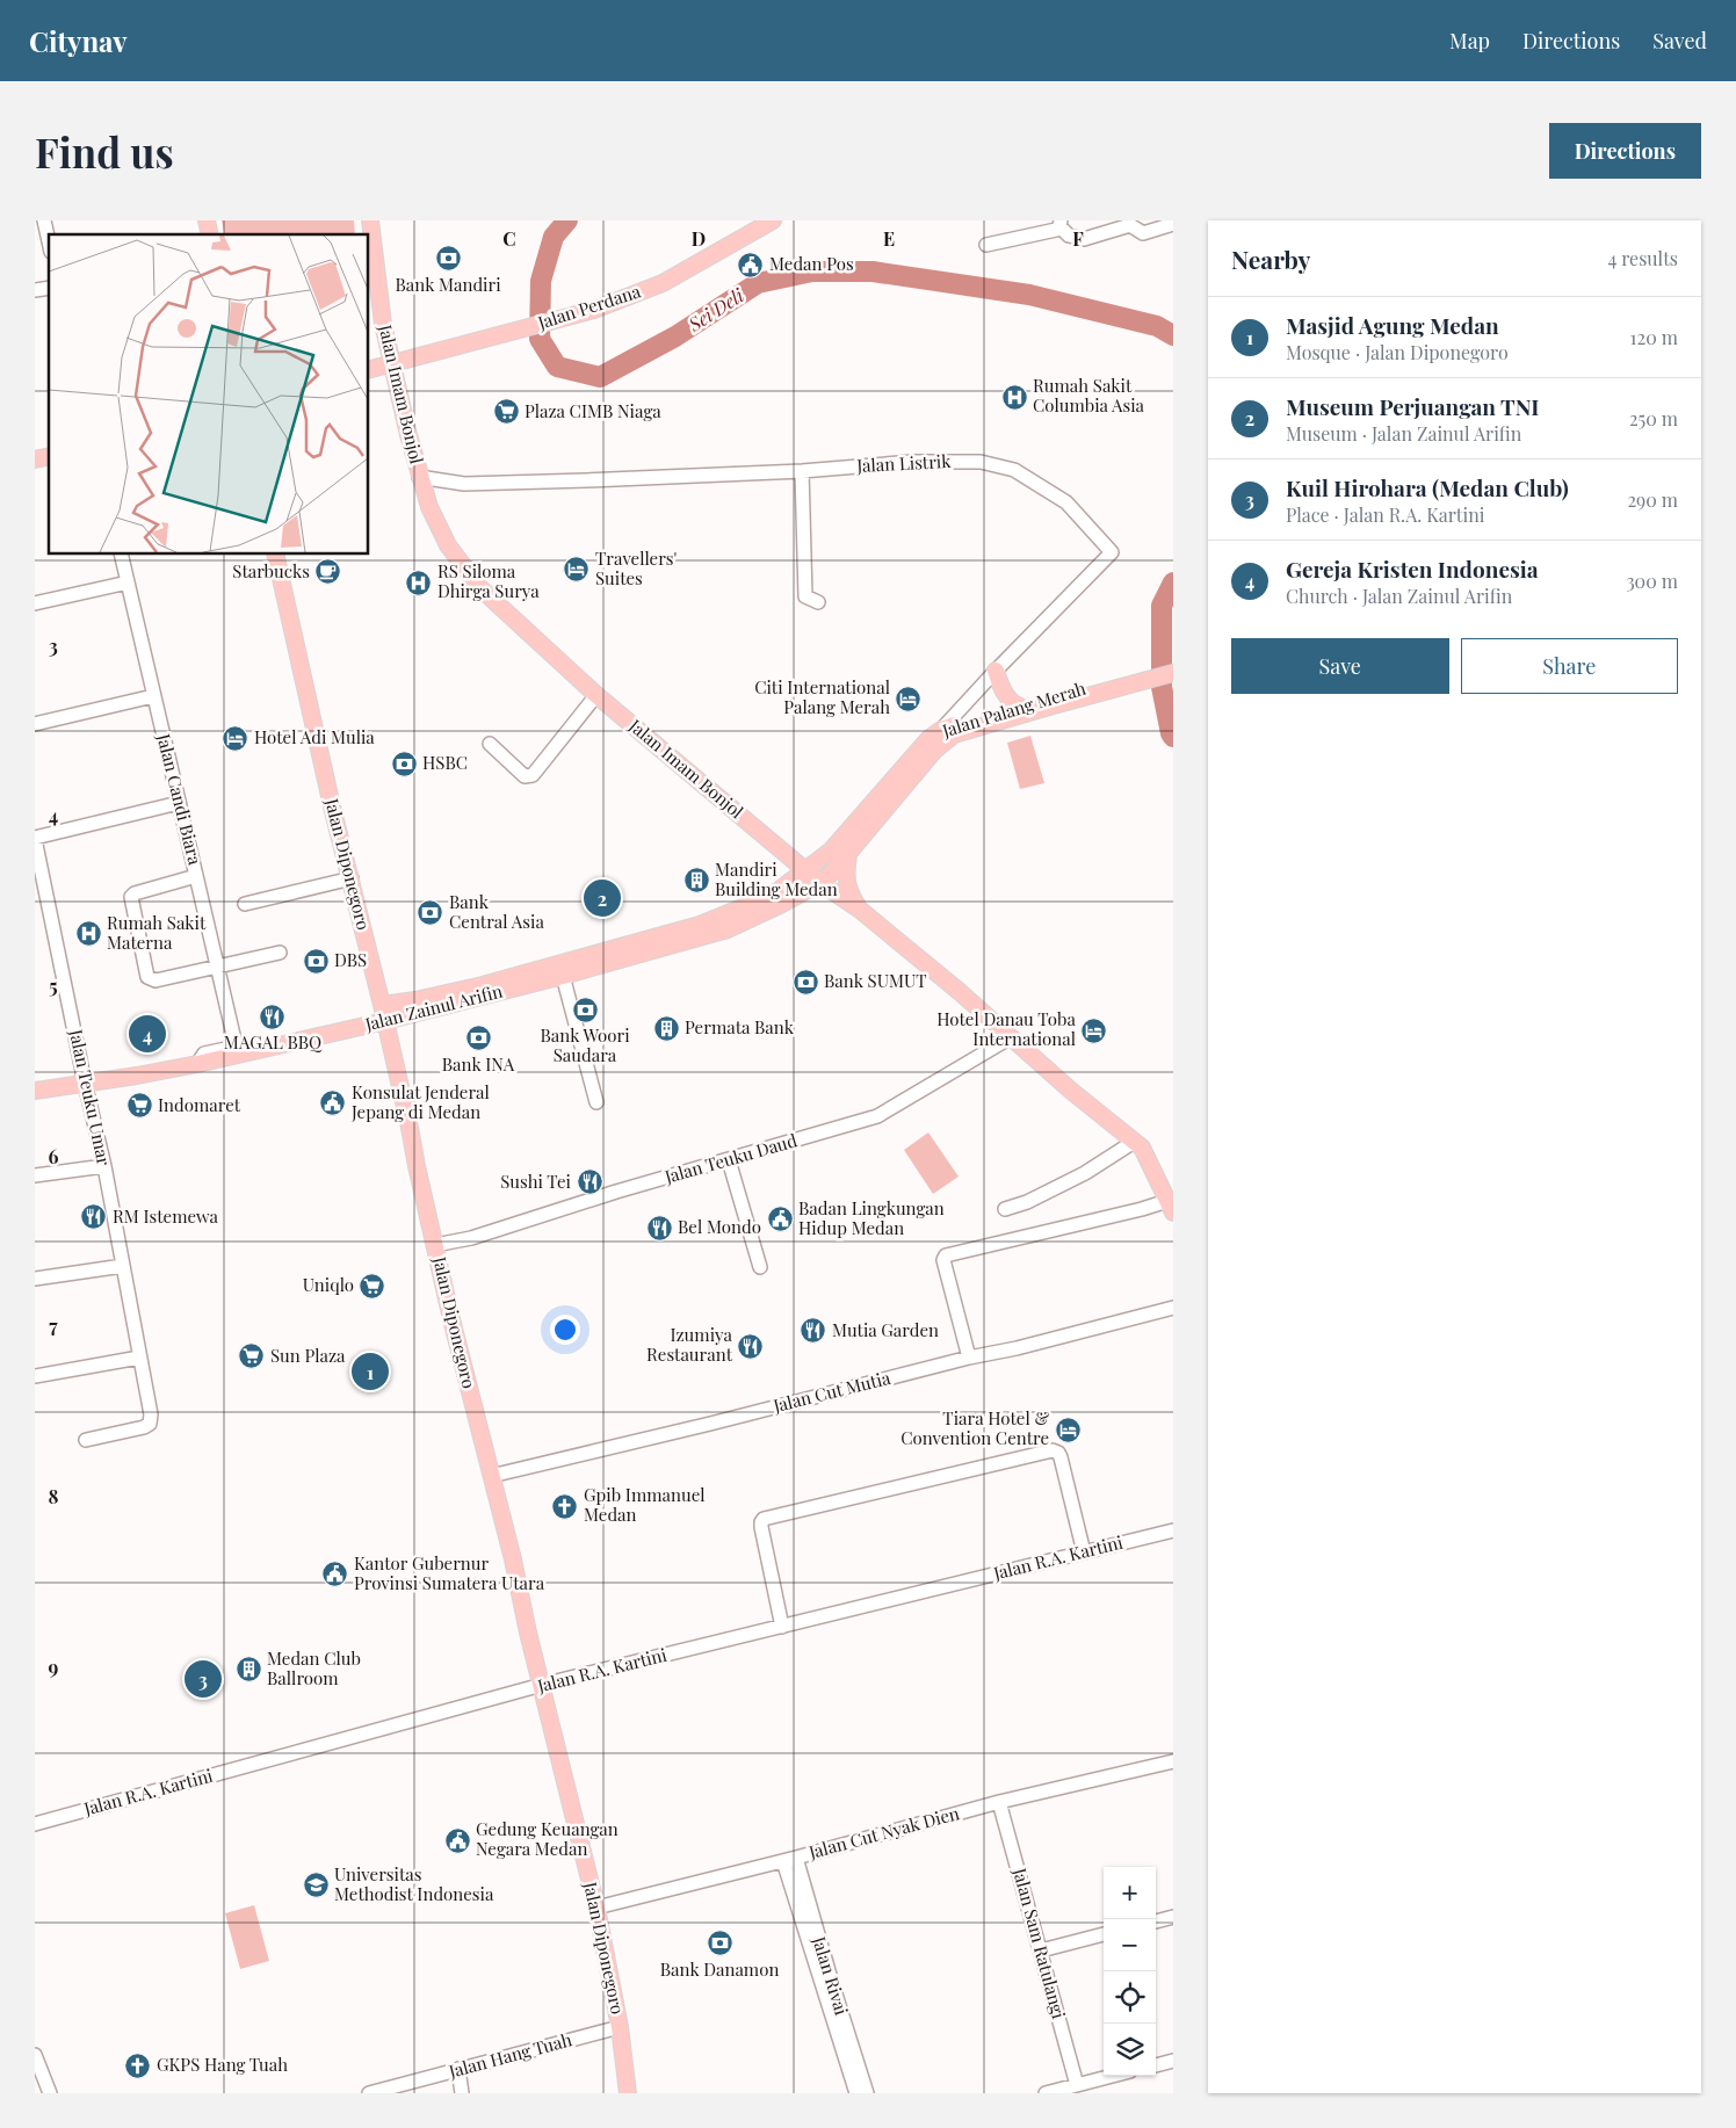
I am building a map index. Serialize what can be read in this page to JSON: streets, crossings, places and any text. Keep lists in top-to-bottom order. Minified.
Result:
{"streets":{"main road":["Jalan Perdana","Jalan Imam Bonjol","Jalan Palang Merah","Jalan Diponegoro","Jalan Zainul Arifin"],"street":["Jalan Listrik","Jalan Candi Biara","Jalan Teuku Umar","Jalan Teuku Daud","Jalan Cut Mutia","Jalan R.A. Kartini","Jalan Cut Nyak Dien","Jalan Sam Ratulangi","Jalan Rivai","Jalan Hang Tuah"]},"crossings":[["Jalan Perdana","Jalan Imam Bonjol"],["Jalan Imam Bonjol","Jalan Listrik"],["Jalan Imam Bonjol","Jalan Palang Merah"],["Jalan Imam Bonjol","Jalan Zainul Arifin"],["Jalan Imam Bonjol","Jalan Teuku Daud"],["Jalan Listrik","Jalan Palang Merah"],["Jalan Palang Merah","Jalan Zainul Arifin"],["Jalan Candi Biara","Jalan Zainul Arifin"],["Jalan Diponegoro","Jalan Zainul Arifin"],["Jalan Diponegoro","Jalan Teuku Daud"],["Jalan Diponegoro","Jalan Cut Mutia"],["Jalan Diponegoro","Jalan R.A. Kartini"],["Jalan Diponegoro","Jalan Cut Nyak Dien"],["Jalan Diponegoro","Jalan Hang Tuah"],["Jalan Zainul Arifin","Jalan Teuku Umar"],["Jalan Cut Nyak Dien","Jalan Sam Ratulangi"],["Jalan Cut Nyak Dien","Jalan Rivai"]],"water":["Sei Deli"],"places":{"bank":["Bank Mandiri","HSBC","Bank Central Asia","DBS","Bank SUMUT","Bank Woori Saudara","Bank INA","Bank Danamon"],"public building":["Medan Pos","Konsulat Jenderal Jepang di Medan","Badan Lingkungan Hidup Medan","Kantor Gubernur Provinsi Sumatera Utara","Gedung Keuangan Negara Medan"],"hospital":["Rumah Sakit Columbia Asia","RS Siloma Dhirga Surya","Rumah Sakit Materna"],"supermarket":["Plaza CIMB Niaga","Indomaret","Uniqlo","Sun Plaza"],"hotel":["Travellers' Suites","Citi International Palang Merah","Hotel Adi Mulia","Hotel Danau Toba International","Tiara Hotel & Convention Centre"],"cafe":["Starbucks"],"building":["Mandiri Building Medan","Permata Bank","Medan Club Ballroom"],"restaurant":["MAGAL BBQ","Sushi Tei","RM Istemewa","Bel Mondo","Mutia Garden","Izumiya Restaurant"],"church":["Gpib Immanuel Medan","GKPS Hang Tuah"],"school or university":["Universitas Methodist Indonesia"]},"page":{"header":"Citynav","nav":["Map","Directions","Saved"],"buttons":["Directions",["Save","Share"]],"title":"Find us","heading":["Nearby","4 results"],"list":[{"mark":"1","name":"Masjid Agung Medan","note":"Mosque · Jalan Diponegoro","value":"120 m"},{"mark":"2","name":"Museum Perjuangan TNI","note":"Museum · Jalan Zainul Arifin","value":"250 m"},{"mark":"3","name":"Kuil Hirohara (Medan Club)","note":"Place · Jalan R.A. Kartini","value":"290 m"},{"mark":"4","name":"Gereja Kristen Indonesia","note":"Church · Jalan Zainul Arifin","value":"300 m"}],"pins":["2","4","1","3"],"map_buttons":["+","−"]},"grid":{"columns":["C","D","E","F"],"rows":["3","4","5","6","7","8","9"]}}
